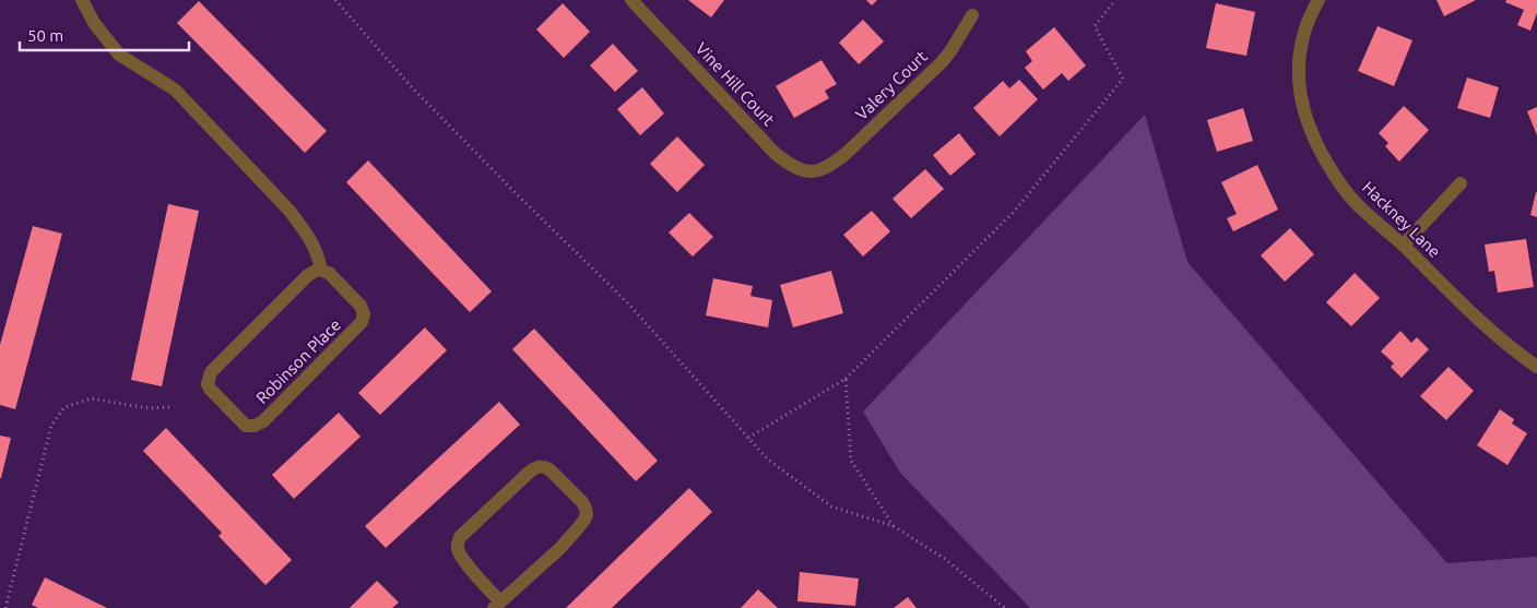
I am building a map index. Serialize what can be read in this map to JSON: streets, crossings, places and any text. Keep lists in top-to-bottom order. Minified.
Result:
{"streets":{"street":["Vine Hill Court","Valery Court","Hackney Lane","Robinson Place"]},"crossings":[["Vine Hill Court","Valery Court"]],"scale_bar":"50 m"}
